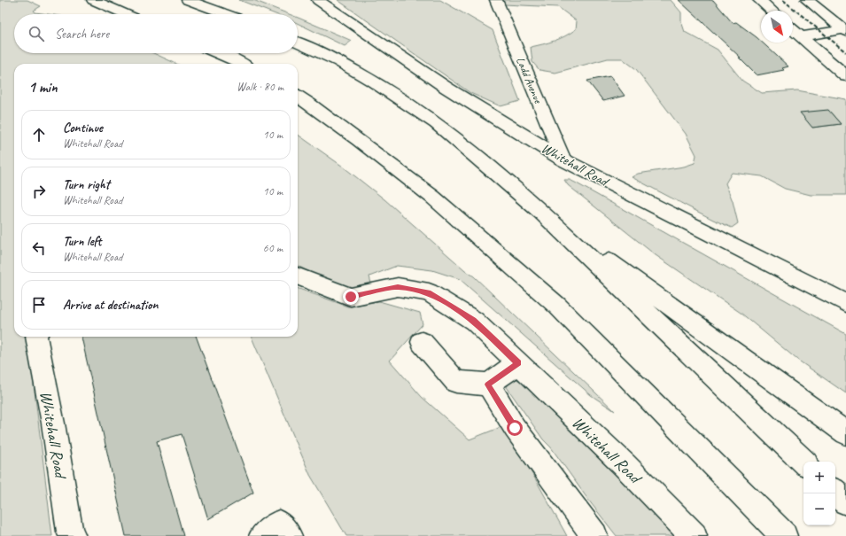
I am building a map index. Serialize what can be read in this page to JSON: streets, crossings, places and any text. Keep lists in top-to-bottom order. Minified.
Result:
{"streets":{"main road":["Ladd Avenue","Whitehall Road"]},"crossings":[["Ladd Avenue","Whitehall Road"]],"north":"bottom right","page":{"search":"Search here","heading":["1 min","Walk · 80 m"],"list":[["Continue","Whitehall Road","10 m"],["Turn right","Whitehall Road","10 m"],["Turn left","Whitehall Road","60 m"],"Arrive at destination"],"map_buttons":["+","−"]}}
